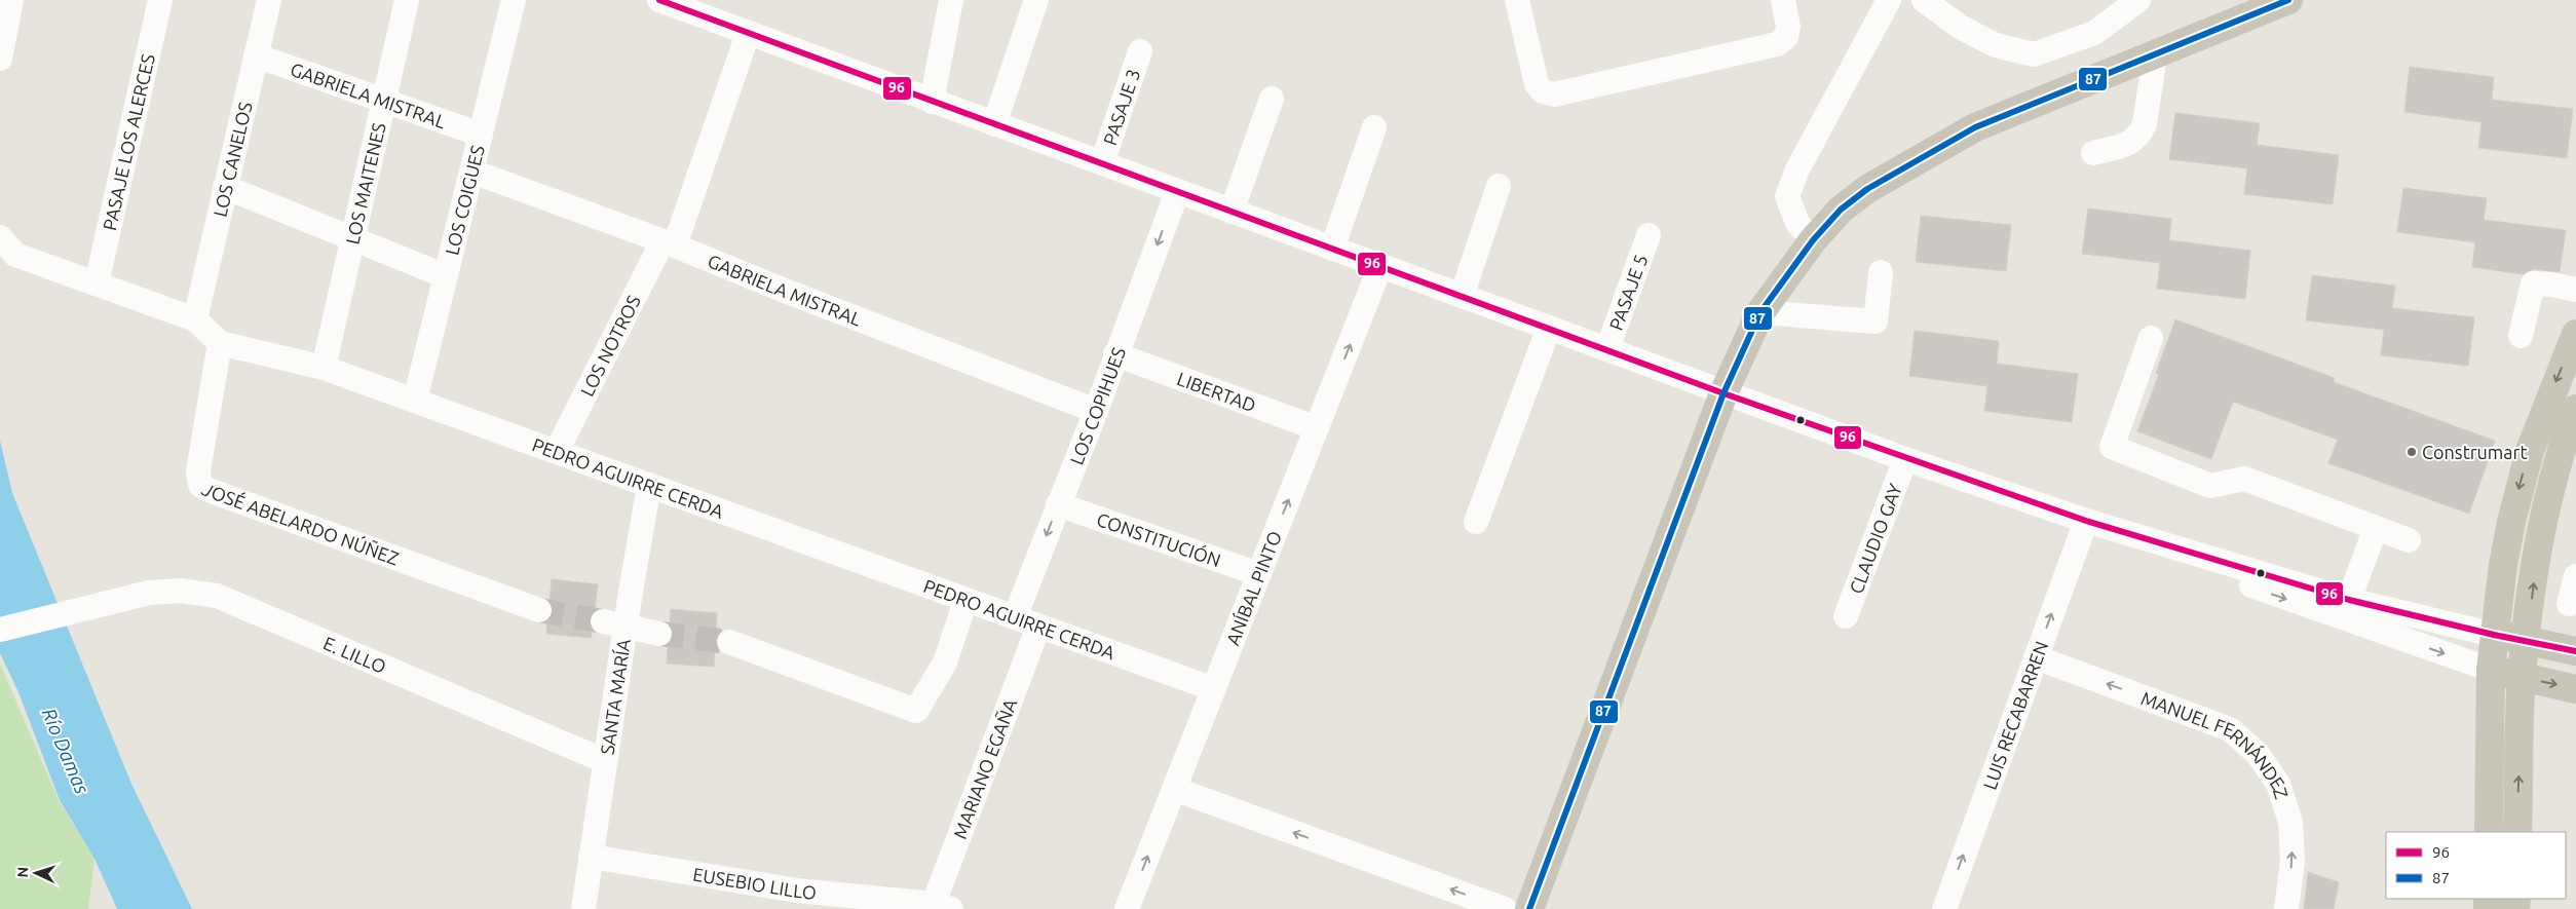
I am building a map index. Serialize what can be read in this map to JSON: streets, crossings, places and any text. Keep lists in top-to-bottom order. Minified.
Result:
{"streets":{"street":["GABRIELA MISTRAL","PASAJE 3","PASAJE LOS ALERCES","LOS CANELOS","LOS MAITENES","LOS COIGUES","PASAJE 5","LOS NOTROS","LIBERTAD","LOS COPIHUES","PEDRO AGUIRRE CERDA","JOSÉ ABELARDO NÚÑEZ","CLAUDIO GAY","CONSTITUCIÓN","ANÍBAL PINTO","E. LILLO","SANTA MARÍA","LUIS RECABARREN","MANUEL FERNÁNDEZ","MARIANO EGAÑA","EUSEBIO LILLO"]},"crossings":[["GABRIELA MISTRAL","LOS CANELOS"],["GABRIELA MISTRAL","LOS MAITENES"],["GABRIELA MISTRAL","LOS COIGUES"],["GABRIELA MISTRAL","LOS NOTROS"],["GABRIELA MISTRAL","LOS COPIHUES"],["LOS MAITENES","PEDRO AGUIRRE CERDA"],["LOS COIGUES","PEDRO AGUIRRE CERDA"],["LOS NOTROS","PEDRO AGUIRRE CERDA"],["LIBERTAD","LOS COPIHUES"],["LIBERTAD","ANÍBAL PINTO"],["LOS COPIHUES","PEDRO AGUIRRE CERDA"],["LOS COPIHUES","CONSTITUCIÓN"],["PEDRO AGUIRRE CERDA","JOSÉ ABELARDO NÚÑEZ"],["PEDRO AGUIRRE CERDA","ANÍBAL PINTO"],["PEDRO AGUIRRE CERDA","SANTA MARÍA"],["PEDRO AGUIRRE CERDA","MARIANO EGAÑA"],["CONSTITUCIÓN","ANÍBAL PINTO"],["E. LILLO","SANTA MARÍA"],["SANTA MARÍA","EUSEBIO LILLO"],["LUIS RECABARREN","MANUEL FERNÁNDEZ"],["MARIANO EGAÑA","EUSEBIO LILLO"]],"one_way":["LOS COPIHUES","LUIS RECABARREN"],"water":["Río Damas"],"places":["Construmart"],"lines":["transit line 96","transit line 87"],"legend":["96","87"],"north":"left"}
